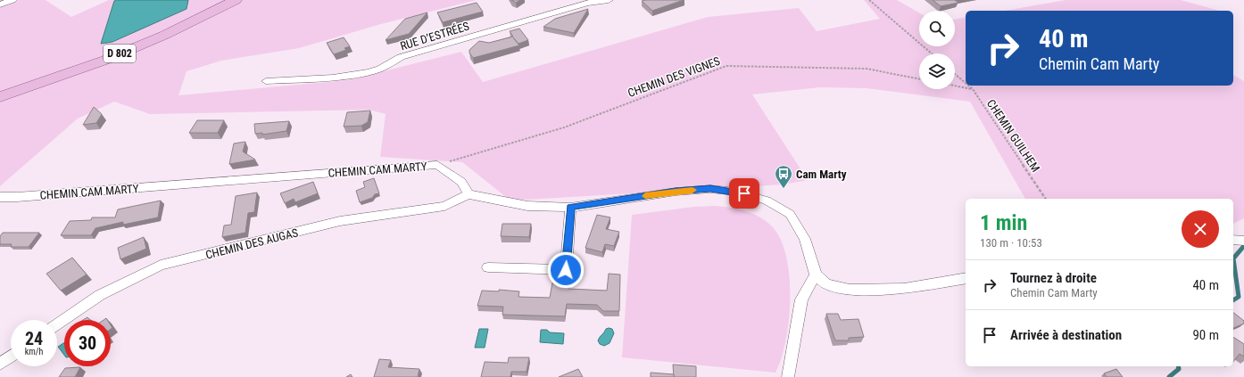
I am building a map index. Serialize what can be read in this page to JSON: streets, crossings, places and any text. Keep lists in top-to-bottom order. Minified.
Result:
{"streets":{"main road":["D 802"],"street":["RUE D’ESTRÉES","CHEMIN CAM MARTY","CHEMIN DES AUGAS"],"path":["CHEMIN DES VIGNES","CHEMIN GUILHEM"]},"crossings":[["CHEMIN DES VIGNES","CHEMIN CAM MARTY"],["CHEMIN CAM MARTY","CHEMIN DES AUGAS"]],"places":{"bus stop":["Cam Marty"]},"page":{"turn":["40 m","Chemin Cam Marty"],"heading":["1 min","130 m · 10:53"],"list":[{"name":"Tournez à droite","note":"Chemin Cam Marty","value":"40 m"},{"name":"Arrivée à destination","value":"90 m"}],"speed":"24 km/h","limit":"30"}}
